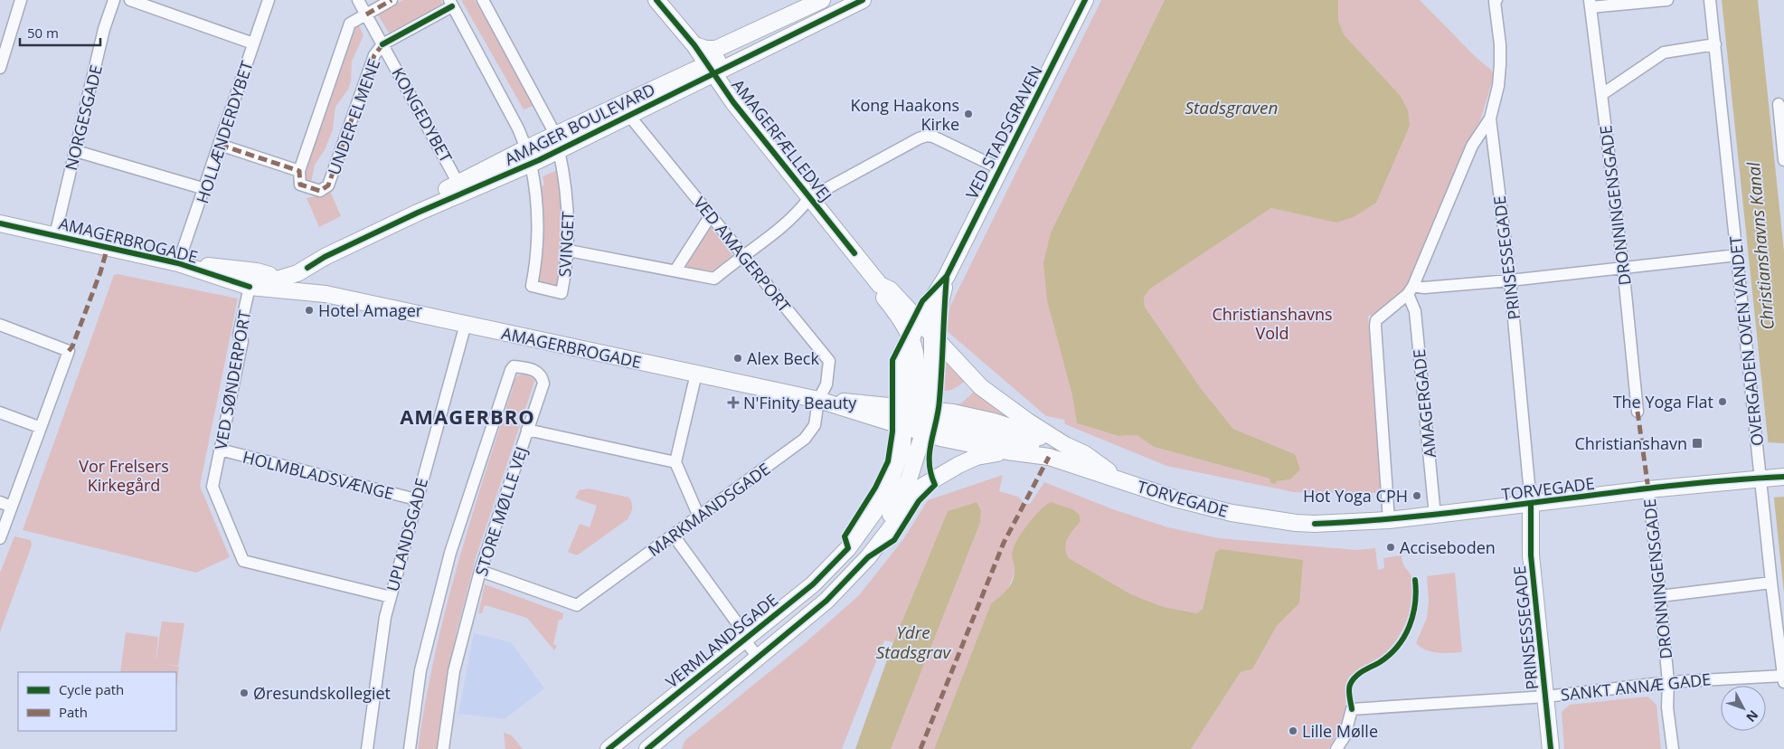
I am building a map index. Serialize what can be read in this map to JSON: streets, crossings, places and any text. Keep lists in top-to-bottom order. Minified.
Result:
{"streets":{"street":["KONGEDYBET","UNDER ELMENE","NORGESGADE","AMAGER BOULEVARD","HOLLÆNDERDYBET","VED STADSGRAVEN","AMAGERFÆLLEDVEJ","DRONNINGENSGADE","AMAGERBROGADE","SVINGET","VED AMAGERPORT","PRINSESSEGADE","OVERGADEN OVEN VANDET","VED SØNDERPORT","AMAGERGADE","HOLMBLADSVÆNGE","TORVEGADE","MARKMANDSGADE","STORE MØLLE VEJ","UPLANDSGADE","VERMLANDSGADE","SANKT ANNÆ GADE"]},"crossings":[["KONGEDYBET","UNDER ELMENE"],["KONGEDYBET","AMAGER BOULEVARD"],["NORGESGADE","AMAGERBROGADE"],["AMAGER BOULEVARD","AMAGERFÆLLEDVEJ"],["AMAGER BOULEVARD","AMAGERBROGADE"],["AMAGER BOULEVARD","SVINGET"],["AMAGER BOULEVARD","VED AMAGERPORT"],["HOLLÆNDERDYBET","AMAGERBROGADE"],["VED STADSGRAVEN","AMAGERFÆLLEDVEJ"],["VED STADSGRAVEN","AMAGERBROGADE"],["VED STADSGRAVEN","TORVEGADE"],["VED STADSGRAVEN","VERMLANDSGADE"],["AMAGERFÆLLEDVEJ","TORVEGADE"],["DRONNINGENSGADE","TORVEGADE"],["DRONNINGENSGADE","SANKT ANNÆ GADE"],["AMAGERBROGADE","VED AMAGERPORT"],["AMAGERBROGADE","VED SØNDERPORT"],["AMAGERBROGADE","TORVEGADE"],["AMAGERBROGADE","MARKMANDSGADE"],["AMAGERBROGADE","UPLANDSGADE"],["AMAGERBROGADE","VERMLANDSGADE"],["VED AMAGERPORT","MARKMANDSGADE"],["PRINSESSEGADE","TORVEGADE"],["PRINSESSEGADE","SANKT ANNÆ GADE"],["OVERGADEN OVEN VANDET","TORVEGADE"],["OVERGADEN OVEN VANDET","SANKT ANNÆ GADE"],["VED SØNDERPORT","HOLMBLADSVÆNGE"],["VED SØNDERPORT","UPLANDSGADE"],["AMAGERGADE","TORVEGADE"],["HOLMBLADSVÆNGE","UPLANDSGADE"],["TORVEGADE","VERMLANDSGADE"],["MARKMANDSGADE","STORE MØLLE VEJ"],["MARKMANDSGADE","VERMLANDSGADE"]],"districts":["AMAGERBRO"],"water":["Stadsgraven","Christianshavns Kanal","Ydre Stadsgrav"],"parks":["Christianshavns Vold","Vor Frelsers Kirkegård"],"places":{"other":["Kong Haakons Kirke","Hotel Amager","Alex Beck","The Yoga Flat","Hot Yoga CPH","Acciseboden","Øresundskollegiet","Lille Mølle"],"health":["N'Finity Beauty"],"transit":["Christianshavn"]},"legend":["Cycle path","Path"],"scale_bar":"50 m","north":"bottom right"}
